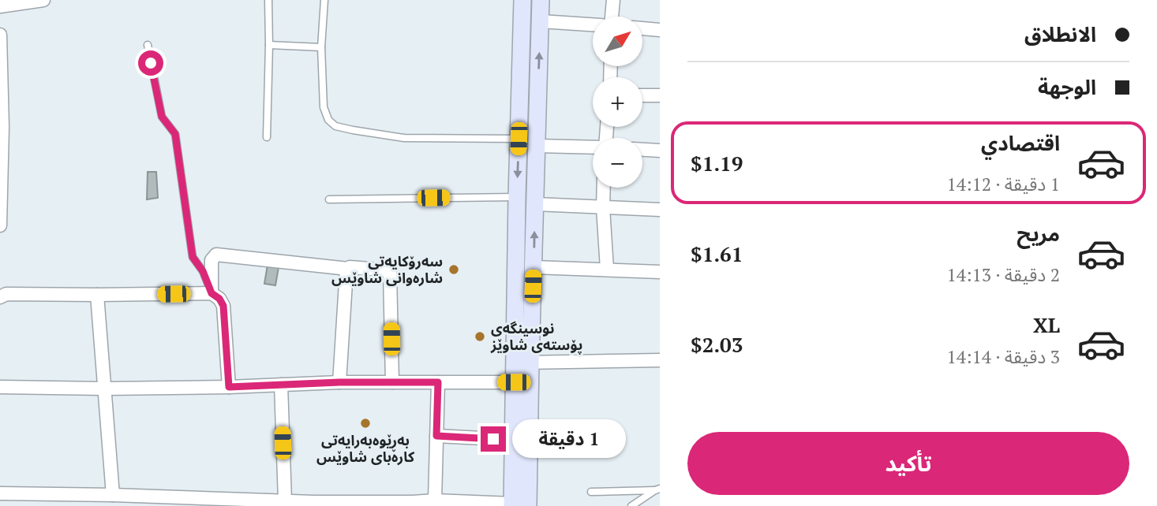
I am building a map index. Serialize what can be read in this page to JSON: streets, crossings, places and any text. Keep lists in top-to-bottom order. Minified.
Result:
{"places":["سەرۆکایەتی شارەوانی شاوێس","نوسینگەی پۆستەی شاوێز","بەڕێوەبەرایەتی کارەبای شاوێس"],"north":"top right","page":{"banner":["الانطلاق","الوجهة"],"map_buttons":["+","−"],"list":[{"name":"اقتصادي","note":"1 دقيقة · 14:12","value":"$1.19"},{"name":"مريح","note":"2 دقيقة · 14:13","value":"$1.61"},{"name":"XL","note":"3 دقيقة · 14:14","value":"$2.03"}],"bubble":"1 دقيقة","buttons":"تأكيد"}}
